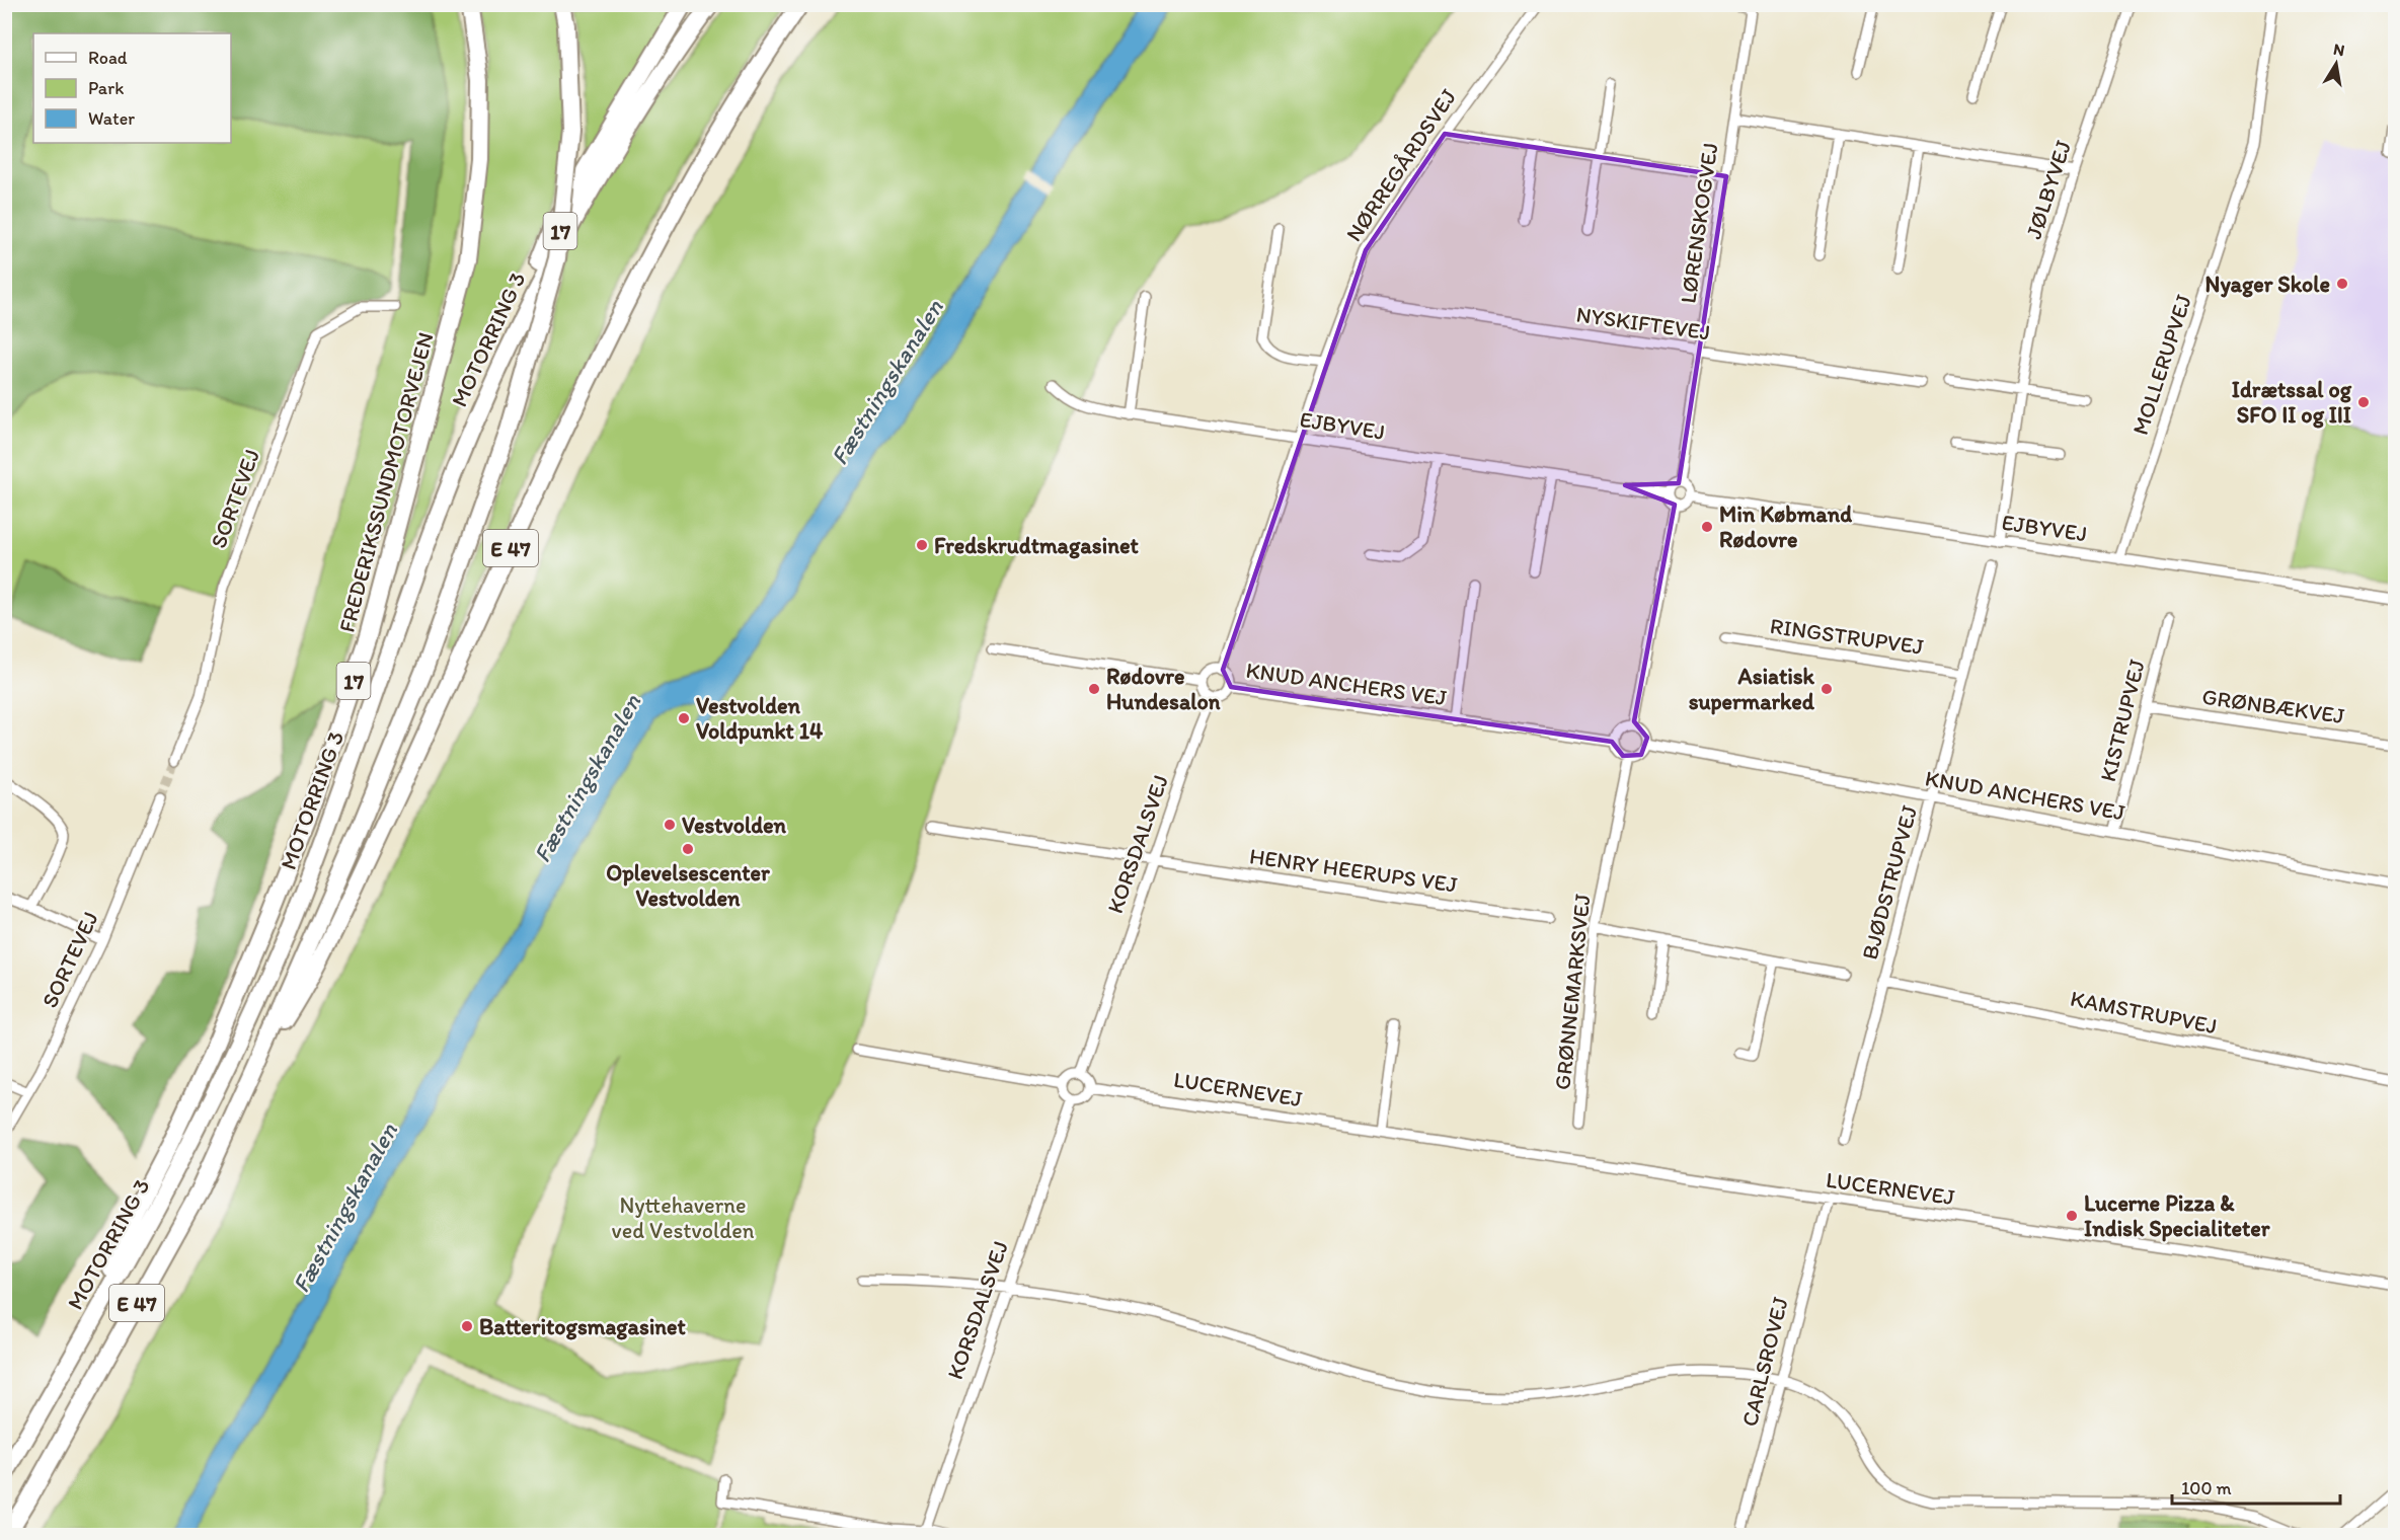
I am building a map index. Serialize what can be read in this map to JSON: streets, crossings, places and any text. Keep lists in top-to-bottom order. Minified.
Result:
{"streets":{"highway":["17","MOTORRING 3","FREDERIKSSUNDMOTORVEJEN","E 47"],"street":["NØRREGÅRDSVEJ","JØLBYVEJ","LØRENSKOGVEJ","NYSKIFTEVEJ","MOLLERUPVEJ","EJBYVEJ","SORTEVEJ","RINGSTRUPVEJ","KNUD ANCHERS VEJ","GRØNBÆKVEJ","KISTRUPVEJ","KORSDALSVEJ","HENRY HEERUPS VEJ","BJØDSTRUPVEJ","GRØNNEMARKSVEJ","KAMSTRUPVEJ","LUCERNEVEJ","CARLSROVEJ"]},"crossings":[["NØRREGÅRDSVEJ","EJBYVEJ"],["JØLBYVEJ","EJBYVEJ"],["LØRENSKOGVEJ","NYSKIFTEVEJ"],["LØRENSKOGVEJ","EJBYVEJ"],["17","E 47"],["MOTORRING 3","FREDERIKSSUNDMOTORVEJEN"],["MOLLERUPVEJ","EJBYVEJ"],["RINGSTRUPVEJ","BJØDSTRUPVEJ"],["KNUD ANCHERS VEJ","KISTRUPVEJ"],["KNUD ANCHERS VEJ","KORSDALSVEJ"],["KNUD ANCHERS VEJ","BJØDSTRUPVEJ"],["KNUD ANCHERS VEJ","GRØNNEMARKSVEJ"],["GRØNBÆKVEJ","KISTRUPVEJ"],["KORSDALSVEJ","HENRY HEERUPS VEJ"],["KORSDALSVEJ","LUCERNEVEJ"],["BJØDSTRUPVEJ","KAMSTRUPVEJ"],["LUCERNEVEJ","CARLSROVEJ"]],"water":["Fæstningskanalen"],"parks":["Nyttehaverne ved Vestvolden"],"places":["Nyager Skole","Idrætssal og SFO II og III","Min Købmand Rødovre","Fredskrudtmagasinet","Rødovre Hundesalon","Asiatisk supermarked","Vestvolden Voldpunkt 14","Vestvolden","Oplevelsescenter Vestvolden","Lucerne Pizza & Indisk Specialiteter","Batteritogsmagasinet"],"legend":["Road","Park","Water"],"scale_bar":"100 m","north":"top"}
